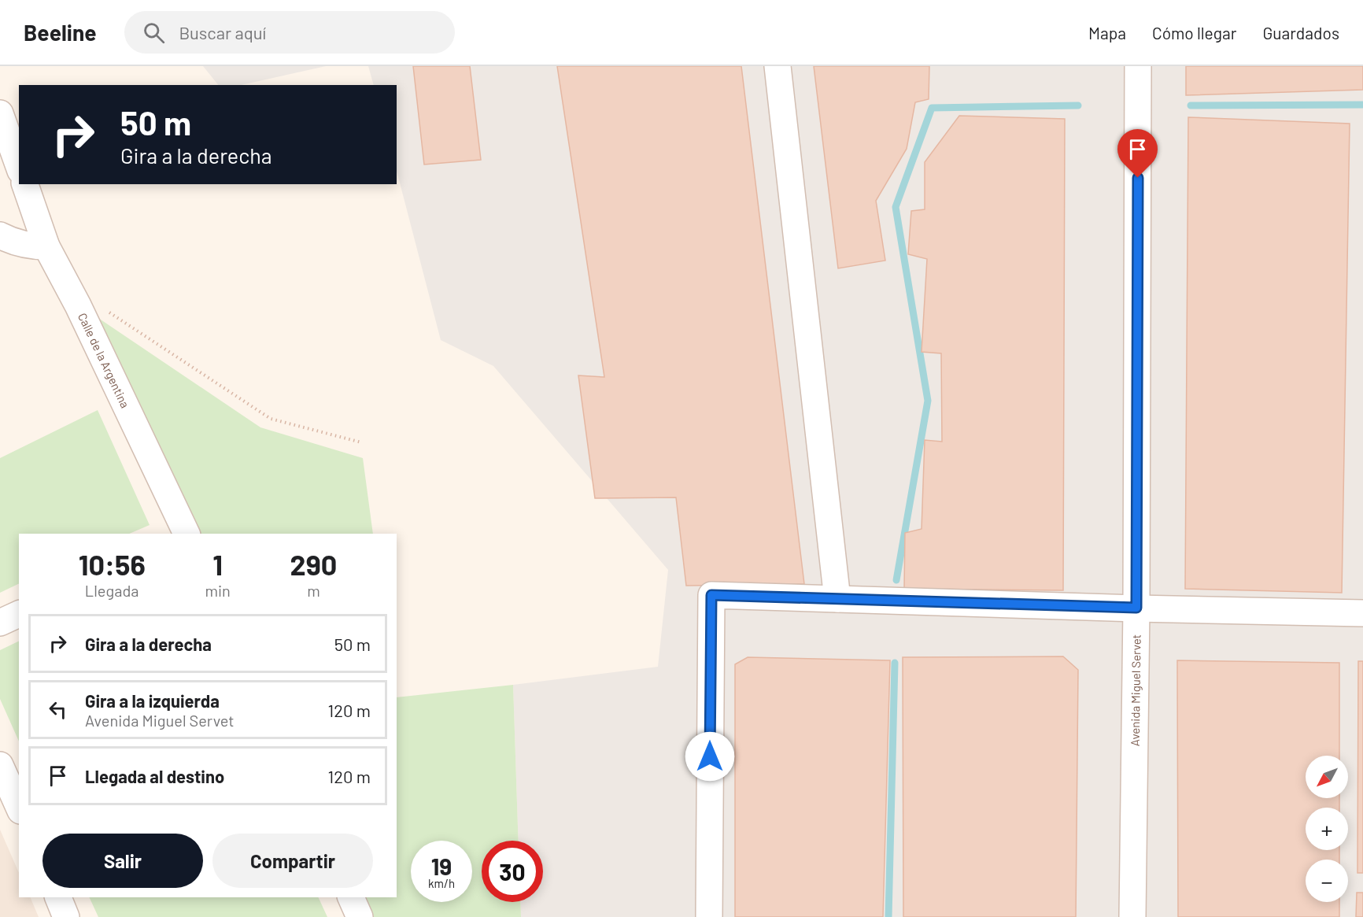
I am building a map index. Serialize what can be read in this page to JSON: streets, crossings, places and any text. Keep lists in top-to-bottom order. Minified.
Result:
{"streets":{"street":["Calle de la Argentina","Avenida Miguel Servet"]},"north":"bottom left","page":{"header":"Beeline","search":"Buscar aquí","nav":["Mapa","Cómo llegar","Guardados"],"turn":["50 m","Gira a la derecha"],"eta":["10:56","Llegada","1","min","290","m"],"list":[{"name":"Gira a la derecha","value":"50 m"},{"name":"Gira a la izquierda","note":"Avenida Miguel Servet","value":"120 m"},{"name":"Llegada al destino","value":"120 m"}],"map_buttons":["+","−"],"buttons":["Salir","Compartir"],"speed":"19 km/h","limit":"30"}}
